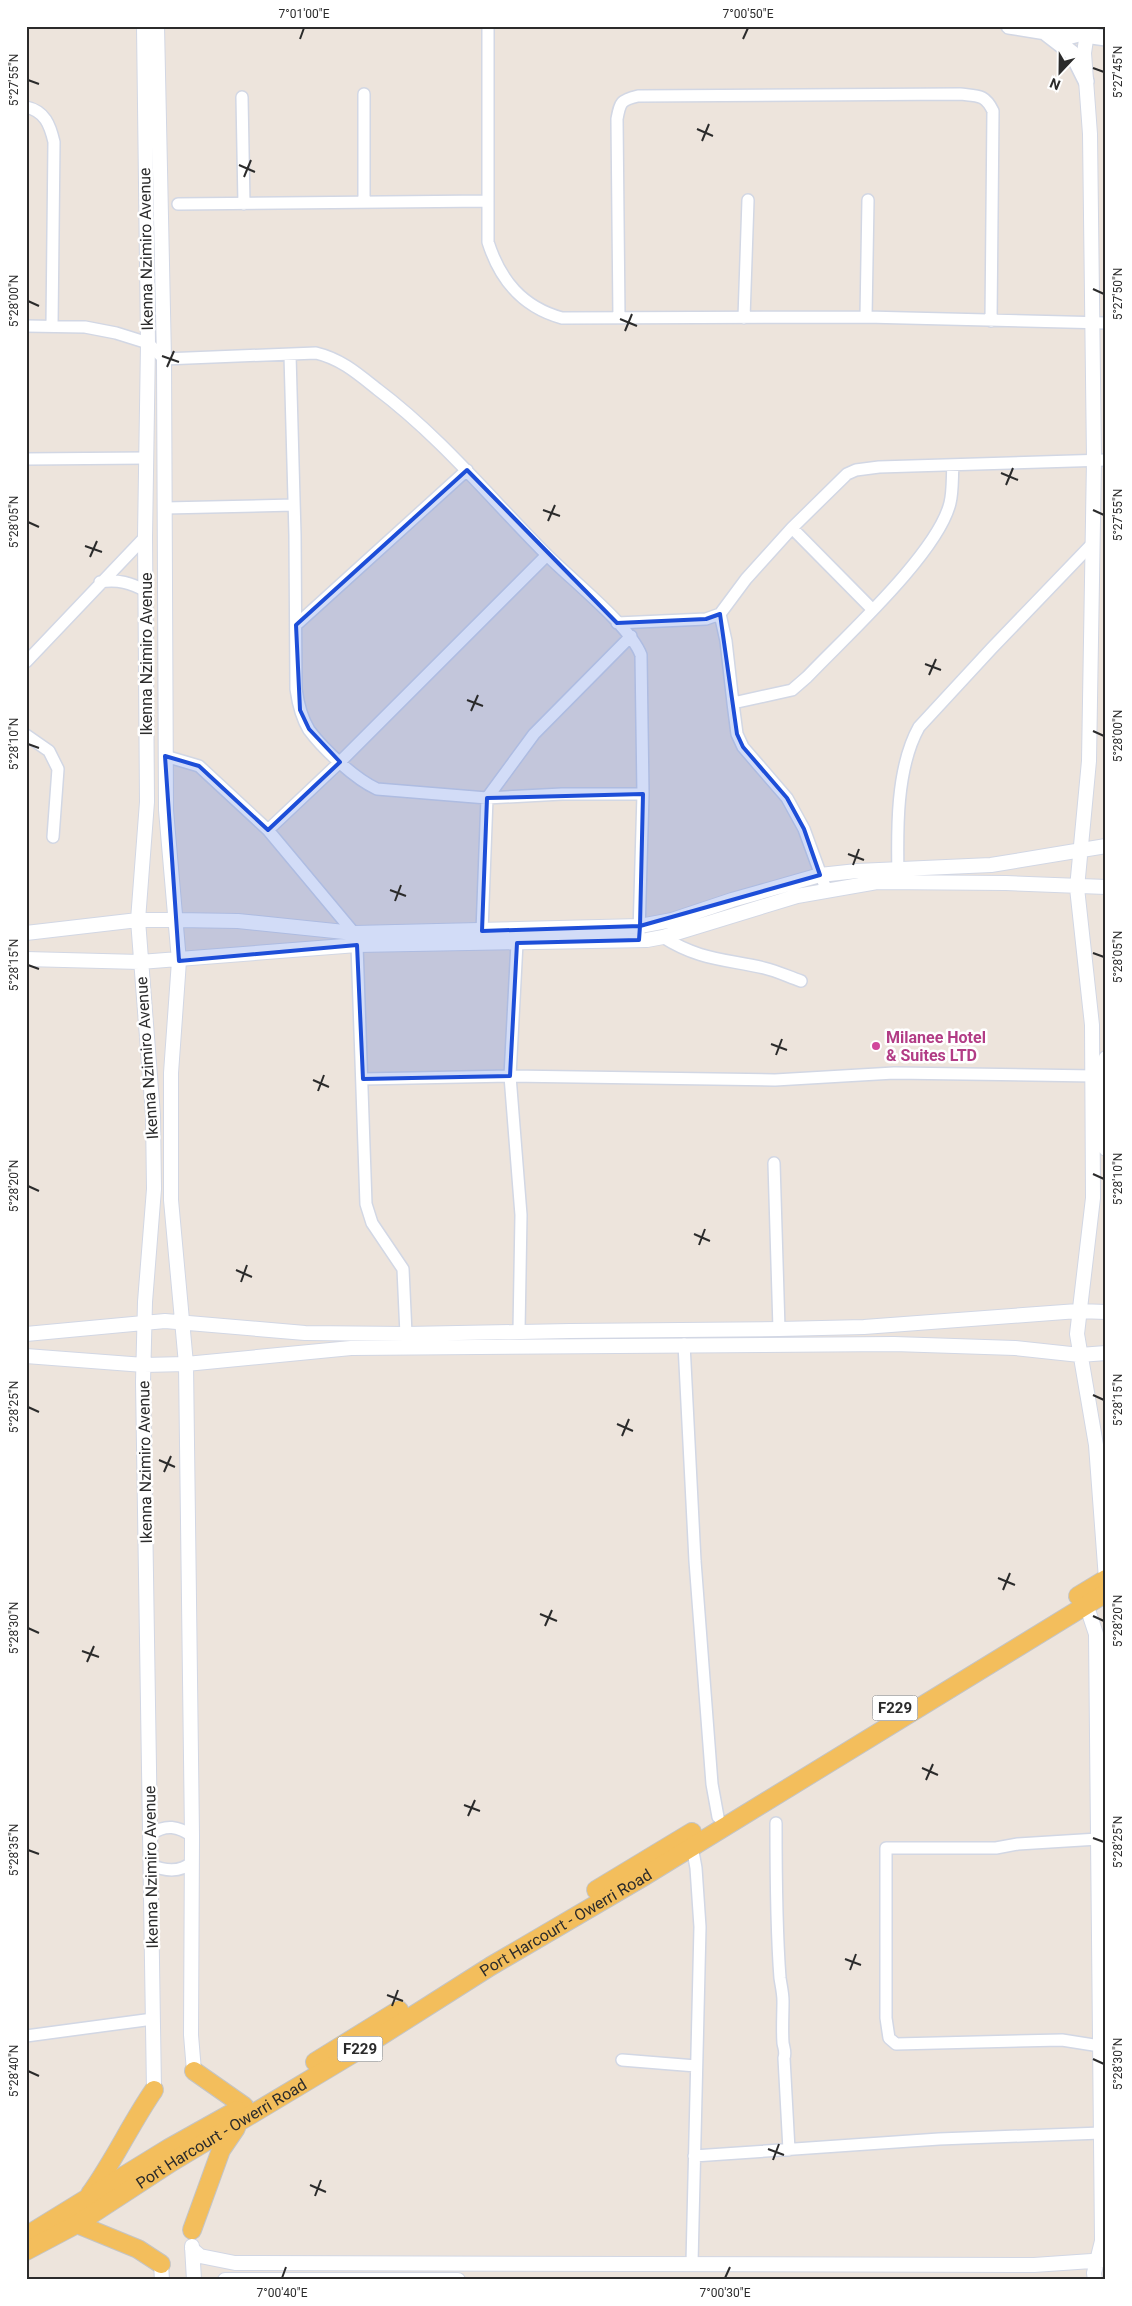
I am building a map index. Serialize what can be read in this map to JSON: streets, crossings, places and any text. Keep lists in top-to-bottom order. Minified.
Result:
{"streets":{"main road":["F229","Port Harcourt - Owerri Road"],"street":["Ikenna Nzimiro Avenue"]},"places":["Milanee Hotel & Suites LTD"],"north":"bottom","coordinates":["7°01'00\"E","7°00'50\"E","5°27'45\"N","5°27'55\"N","5°27'50\"N","5°28'00\"N","5°28'05\"N","5°28'10\"N","5°28'15\"N","5°28'20\"N","5°28'25\"N","5°28'30\"N","5°28'35\"N","5°28'40\"N","7°00'40\"E","7°00'30\"E"]}
